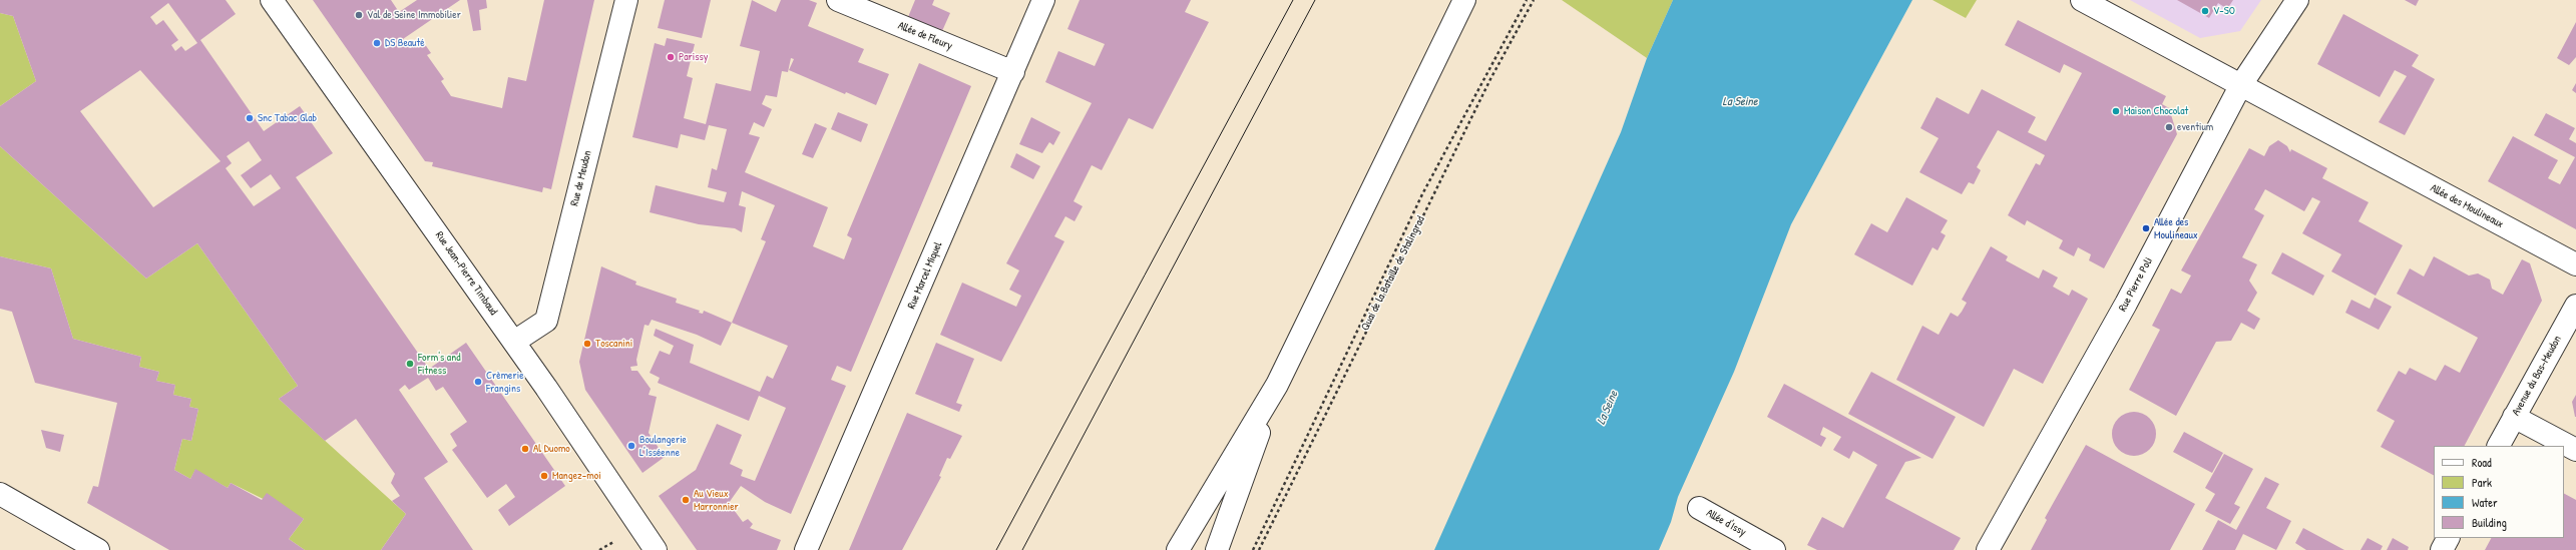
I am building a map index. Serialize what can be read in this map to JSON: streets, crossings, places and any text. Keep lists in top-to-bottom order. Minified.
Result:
{"streets":{"street":["Allée de Fleury","Rue de Meudon","Allée des Moulineaux","Rue Jean-Pierre Timbaud","Rue Marcel Miquel","Rue Pierre Poli","Avenue du Bas-Meudon","Allée d'Issy"],"path":["Quai de la Bataille de Stalingrad"]},"crossings":[["Allée de Fleury","Rue Marcel Miquel"],["Rue de Meudon","Rue Jean-Pierre Timbaud"],["Allée des Moulineaux","Rue Pierre Poli"]],"water":["La Seine"],"places":["V-SO","Val de Seine Immobilier","DS Beauté","Parissy","Maison Chocolat","Snc Tabac Glab","eventium","Allée des Moulineaux","Toscanini","Form's and Fitness","Crèmerie Frangins","Boulangerie L'Isséenne","Al Duomo","Mangez-moi","Au Vieux Marronnier"],"legend":["Road","Park","Water","Building"]}
